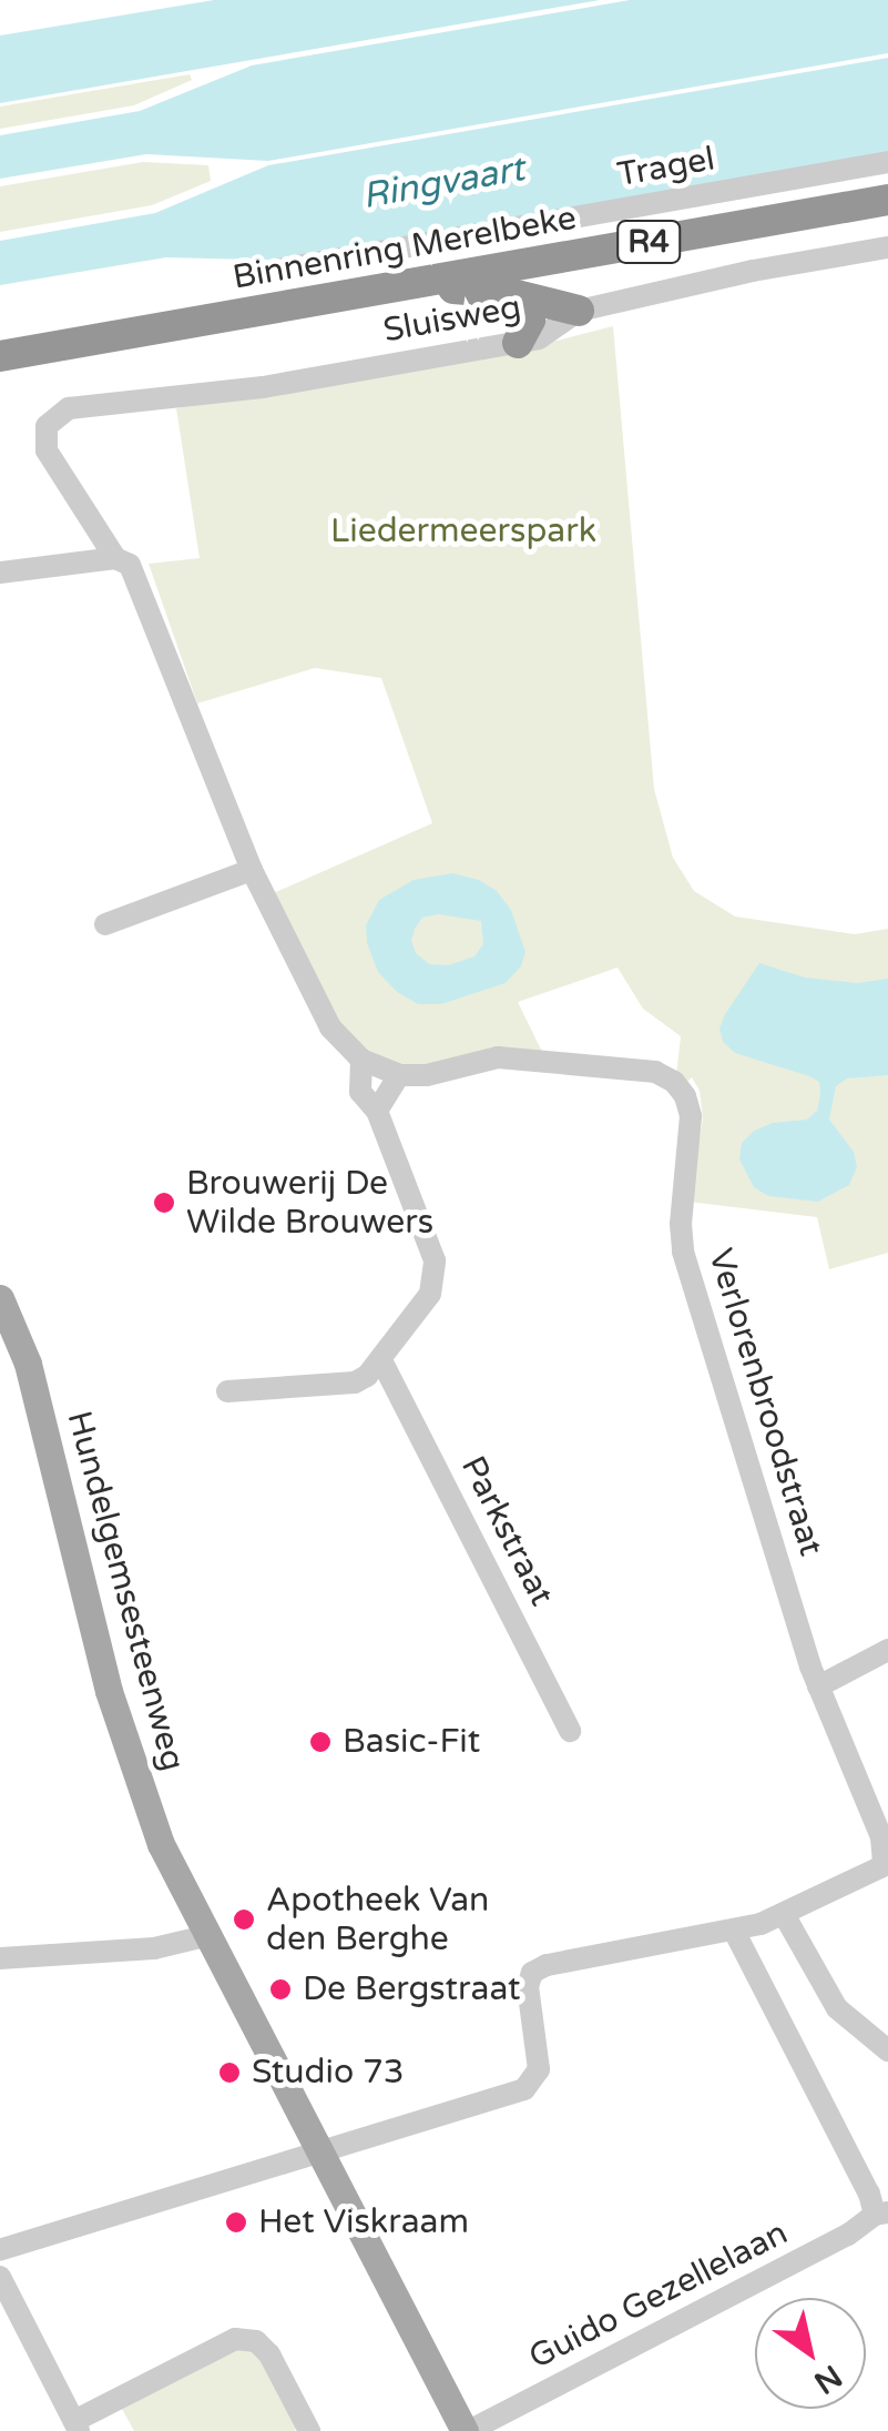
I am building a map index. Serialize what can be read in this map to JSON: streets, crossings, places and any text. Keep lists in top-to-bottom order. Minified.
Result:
{"streets":{"highway":["R4","Binnenring Merelbeke"],"main road":["Hundelgemsesteenweg"],"street":["Tragel","Sluisweg","Verlorenbroodstraat","Parkstraat","Guido Gezellelaan"]},"crossings":[["R4","Binnenring Merelbeke"],["R4","Sluisweg"],["Sluisweg","Verlorenbroodstraat"],["Verlorenbroodstraat","Hundelgemsesteenweg"],["Verlorenbroodstraat","Guido Gezellelaan"],["Hundelgemsesteenweg","Guido Gezellelaan"]],"water":["Ringvaart"],"parks":["Liedermeerspark"],"places":["Brouwerij De Wilde Brouwers","Basic-Fit","Apotheek Van den Berghe","De Bergstraat","Studio 73","Het Viskraam"],"north":"bottom right"}
